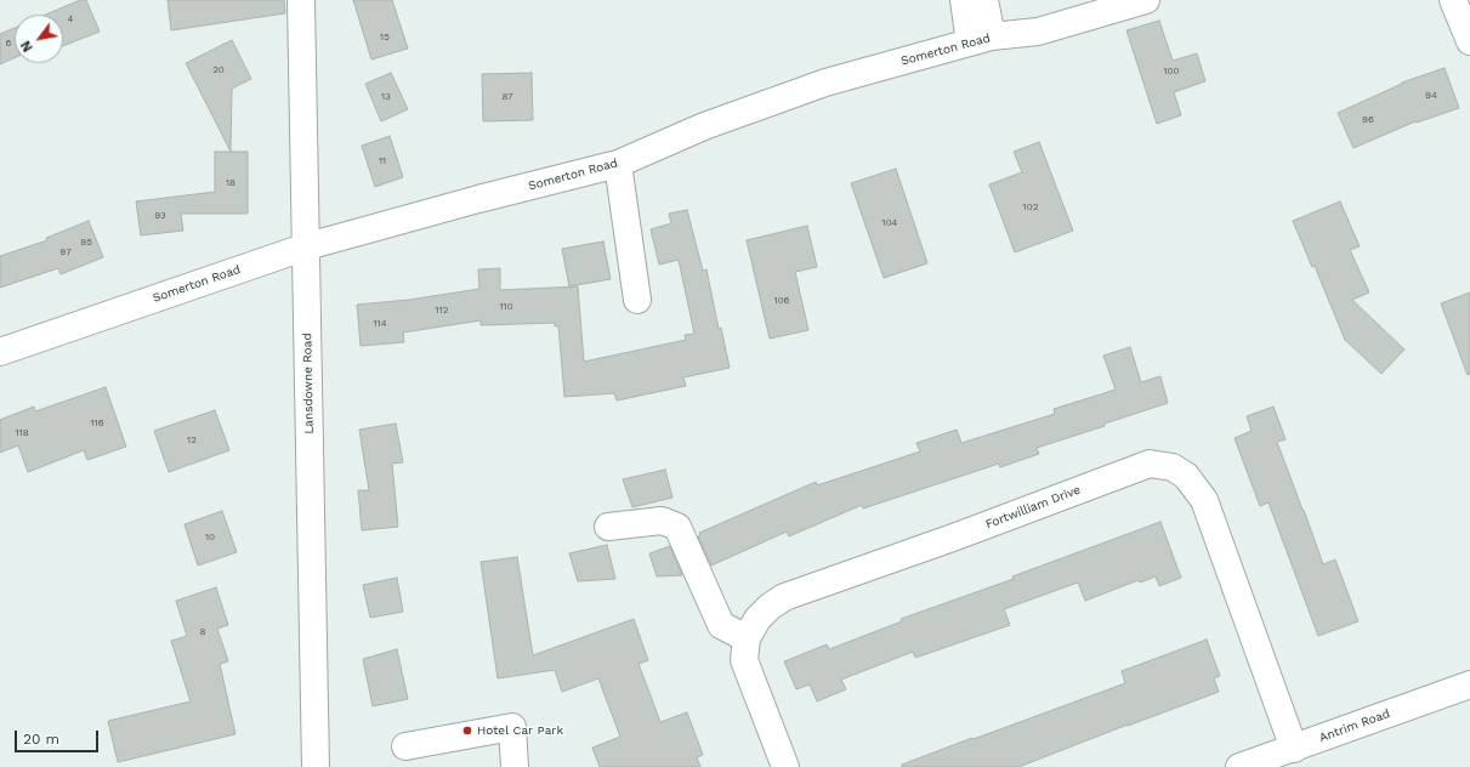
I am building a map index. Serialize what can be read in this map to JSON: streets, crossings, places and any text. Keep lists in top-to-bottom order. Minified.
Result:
{"streets":{"street":["Somerton Road","Lansdowne Road","Fortwilliam Drive","Antrim Road"]},"crossings":[["Somerton Road","Lansdowne Road"],["Fortwilliam Drive","Antrim Road"]],"places":["Hotel Car Park"],"house_numbers":["4","15","6","20","100","94","13","87","96","11","18","102","93","104","95","97","106","110","112","114","116","118","12","10","8"],"scale_bar":"20 m","north":"bottom left"}
